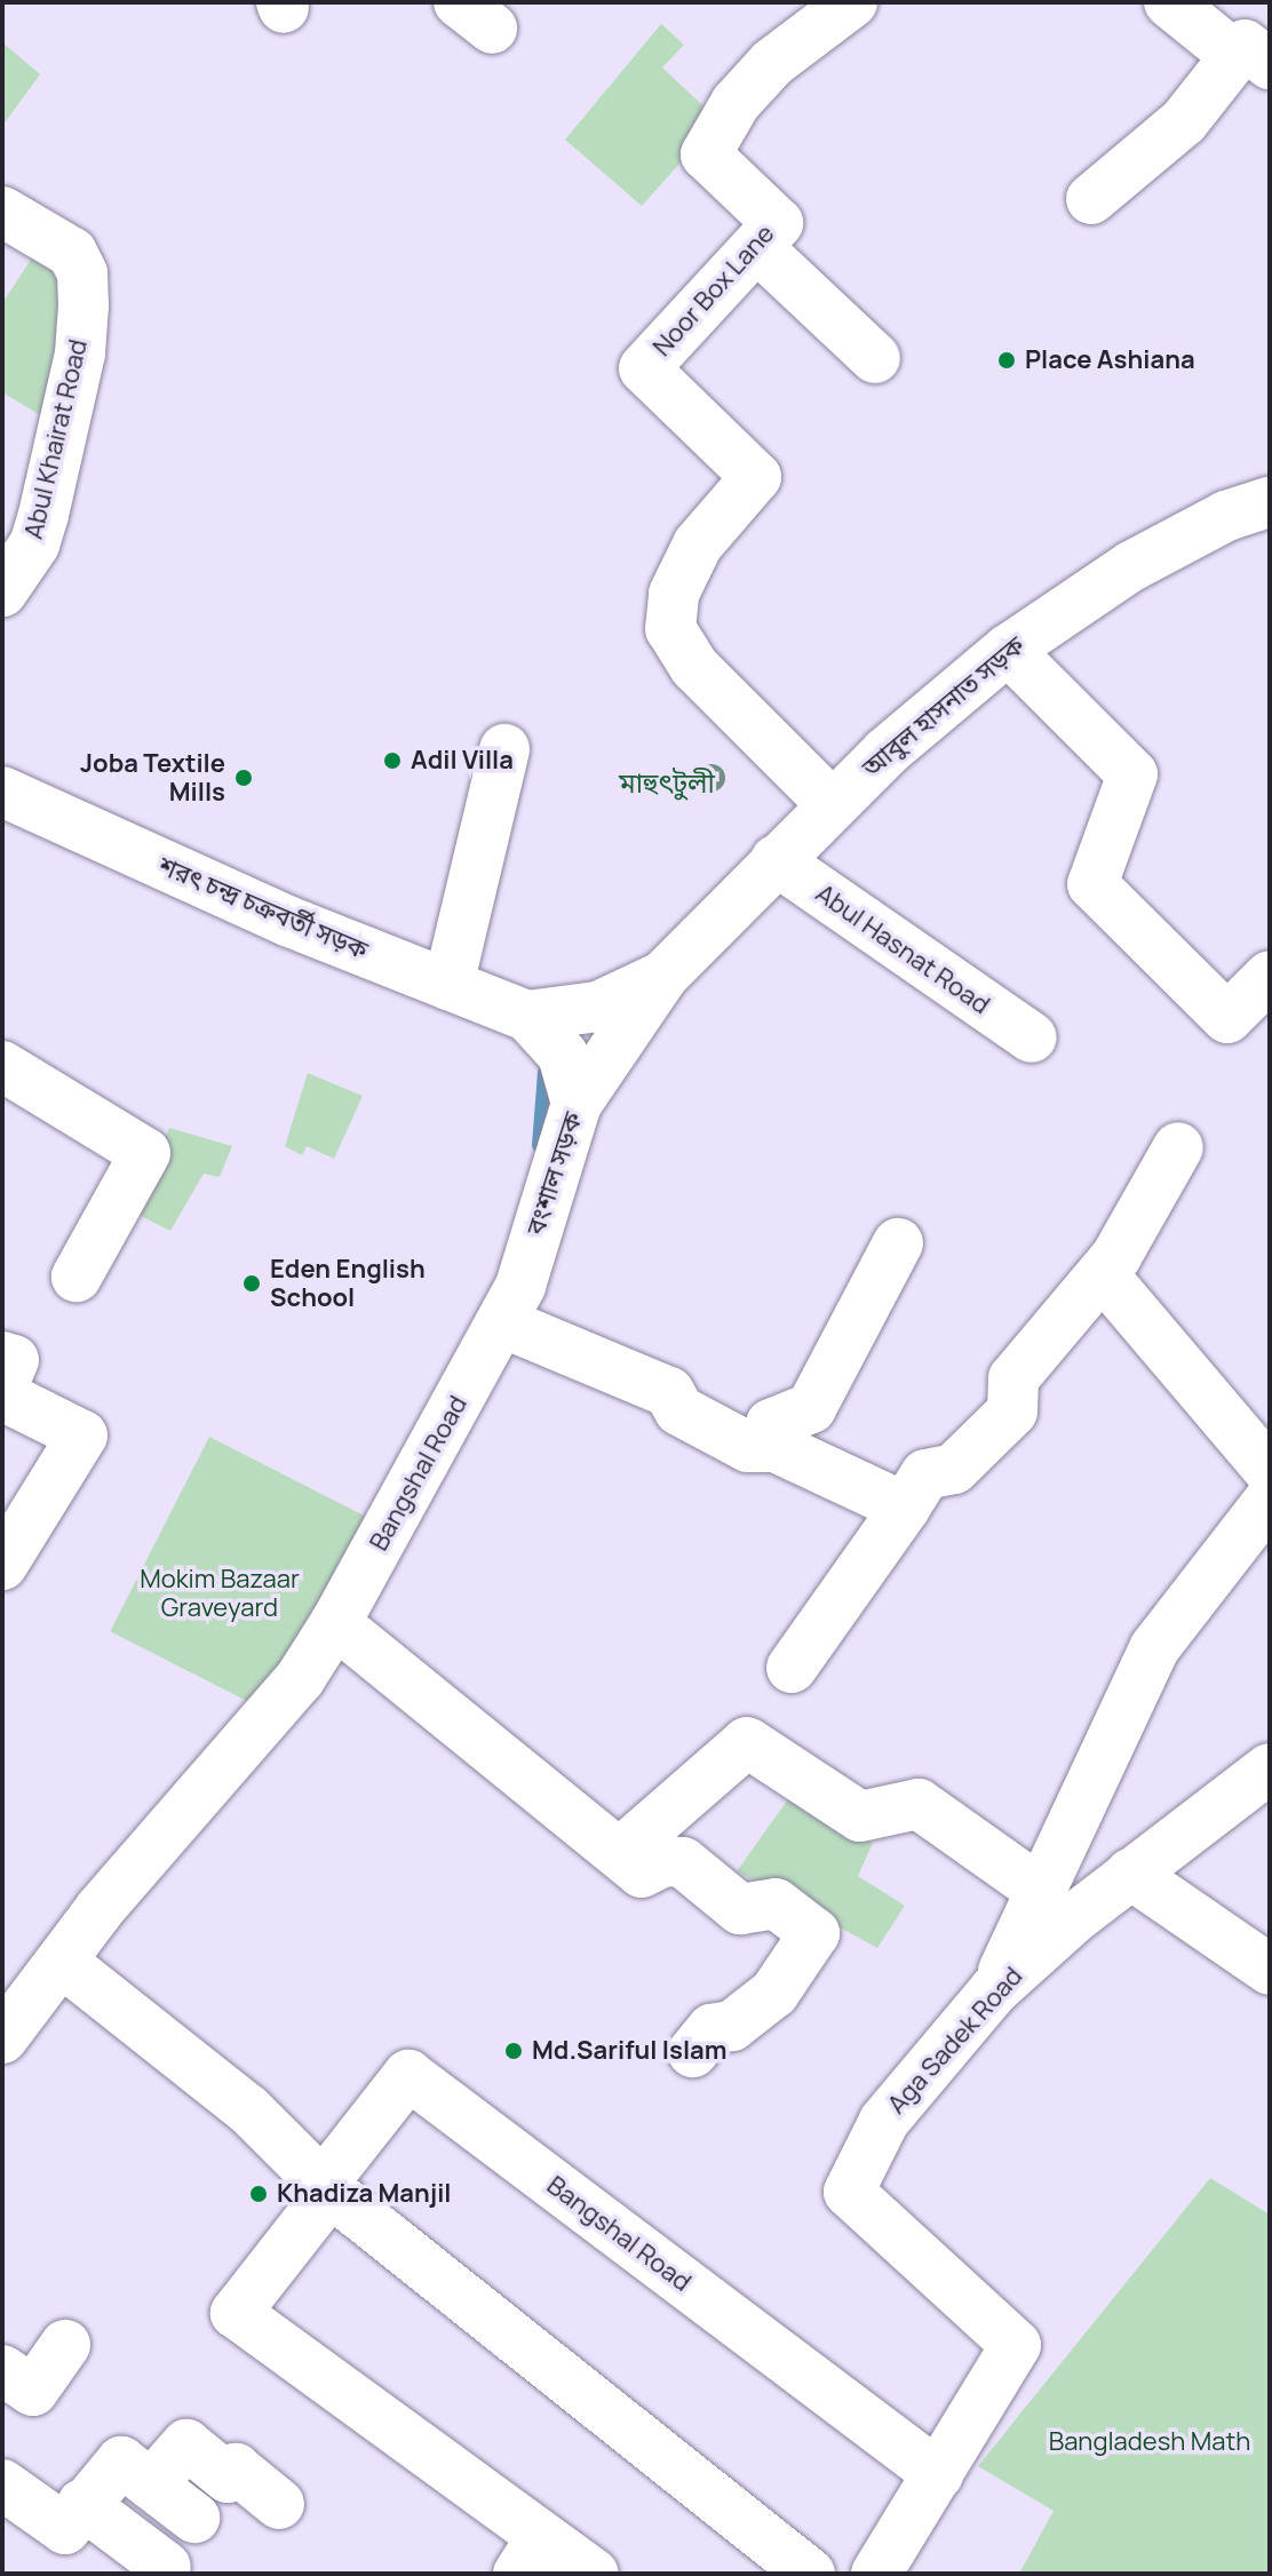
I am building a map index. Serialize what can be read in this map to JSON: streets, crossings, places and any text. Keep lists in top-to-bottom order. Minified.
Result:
{"streets":{"street":["Noor Box Lane","Abul Khairat Road","আবুল হাসনাত সড়ক","শরৎ চন্দ্র চক্রবর্তী সড়ক","Abul Hasnat Road","বংশাল সড়ক","Bangshal Road","Aga Sadek Road"]},"crossings":[["Noor Box Lane","আবুল হাসনাত সড়ক"],["আবুল হাসনাত সড়ক","শরৎ চন্দ্র চক্রবর্তী সড়ক"],["আবুল হাসনাত সড়ক","Abul Hasnat Road"],["আবুল হাসনাত সড়ক","বংশাল সড়ক"],["শরৎ চন্দ্র চক্রবর্তী সড়ক","বংশাল সড়ক"],["বংশাল সড়ক","Bangshal Road"],["Bangshal Road","Aga Sadek Road"]],"districts":["মাহুৎটুলী"],"parks":["Mokim Bazaar Graveyard","Bangladesh Math"],"places":["Place Ashiana","Adil Villa","Joba Textile Mills","Eden English School","Md.Sariful Islam","Khadiza Manjil"]}
